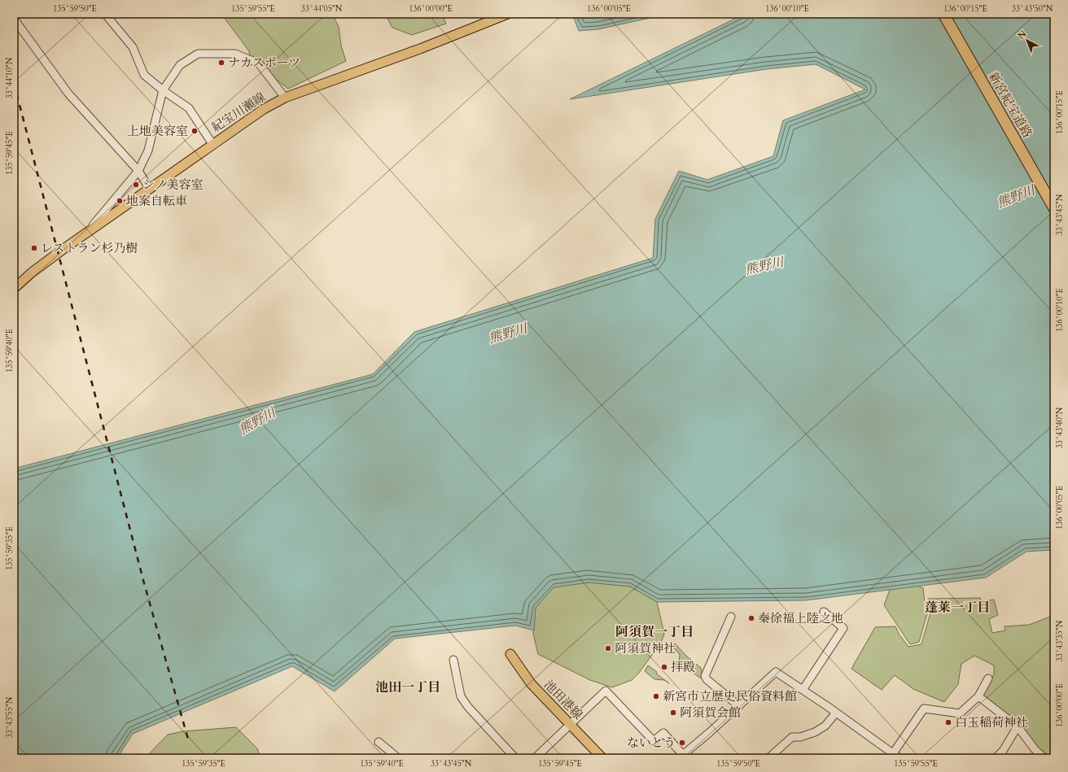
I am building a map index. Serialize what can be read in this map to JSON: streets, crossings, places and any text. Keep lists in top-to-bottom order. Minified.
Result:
{"streets":{"highway":["新宮紀宝道路"],"main road":["紀宝川瀬線","池田港線"]},"districts":["蓬莱一丁目","阿須賀一丁目","池田一丁目"],"water":["熊野川"],"places":["ナカスポーツ","上地美容室","シノ美容室","地案自転車","レストラン杉乃樹","秦徐福上陸之地","阿須賀神社","拝殿","新宮市立歴史民俗資料館","阿須賀会館","白玉稲荷神社","ないとう"],"north":"top left","coordinates":["135°59'50\"E","135°59'55\"E","33°44'05\"N","136°00'00\"E","136°00'05\"E","136°00'10\"E","136°00'15\"E","33°43'50\"N","33°44'10\"N","135°59'45\"E","33°43'45\"N","135°59'40\"E","33°43'40\"N","135°59'35\"E","33°43'35\"N","33°43'55\"N"]}
